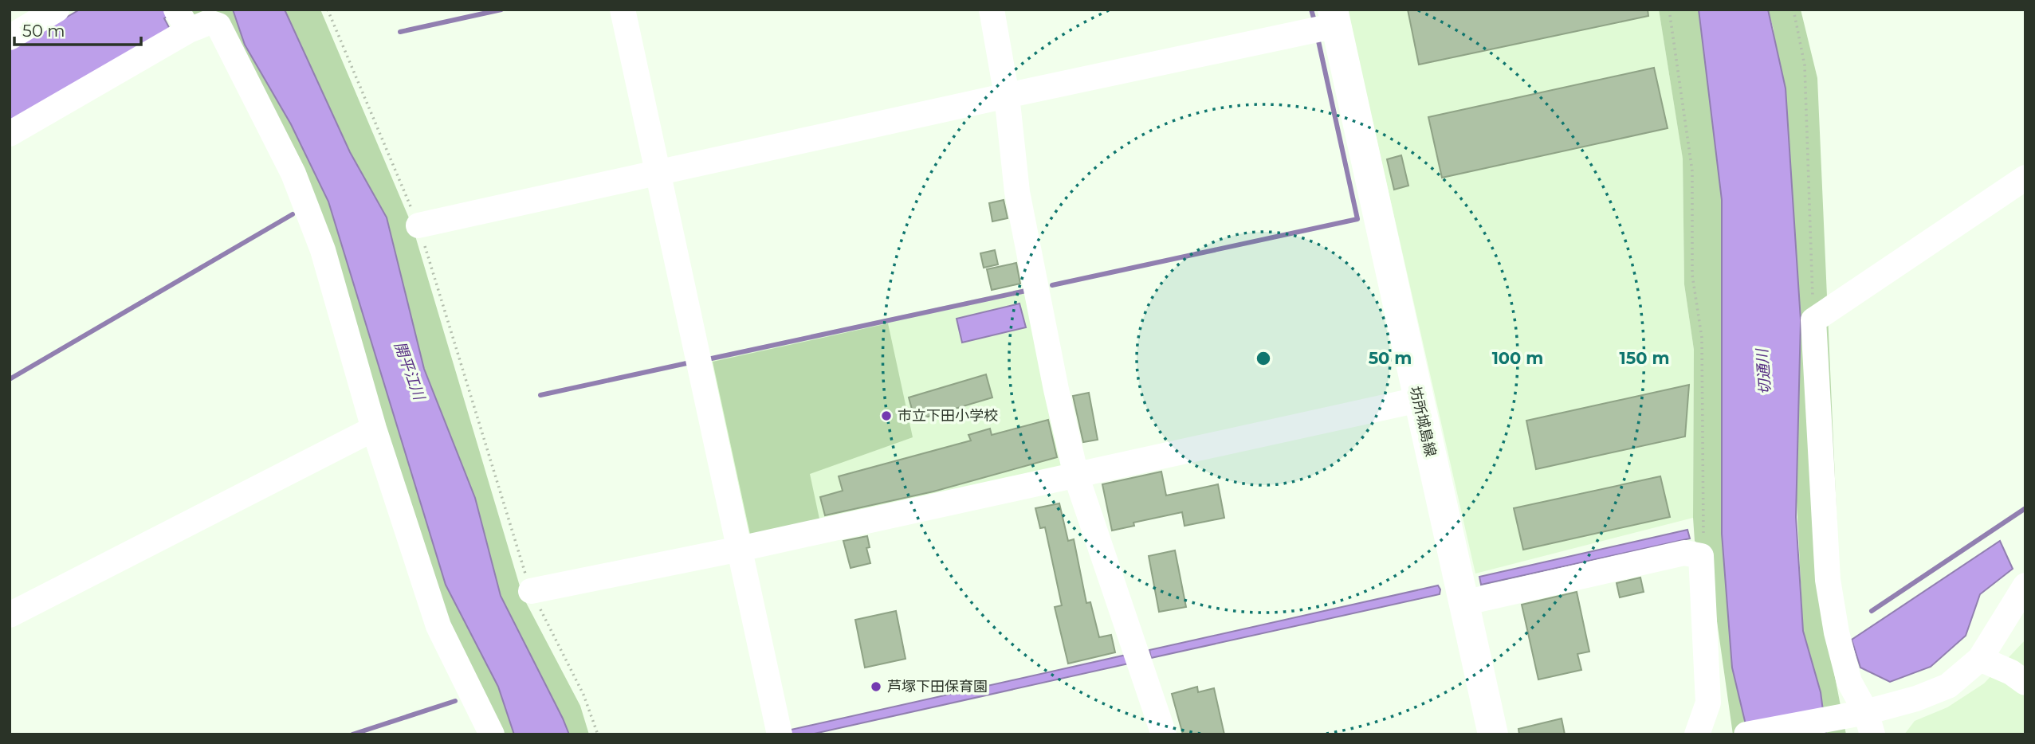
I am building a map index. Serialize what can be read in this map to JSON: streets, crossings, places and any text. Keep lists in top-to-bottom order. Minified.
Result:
{"streets":{"main road":["坊所城島線"]},"water":["開平江川","切通川"],"places":["市立下田小学校","芦塚下田保育園"],"scale_bar":"50 m","rings":["50 m","100 m","150 m"]}
